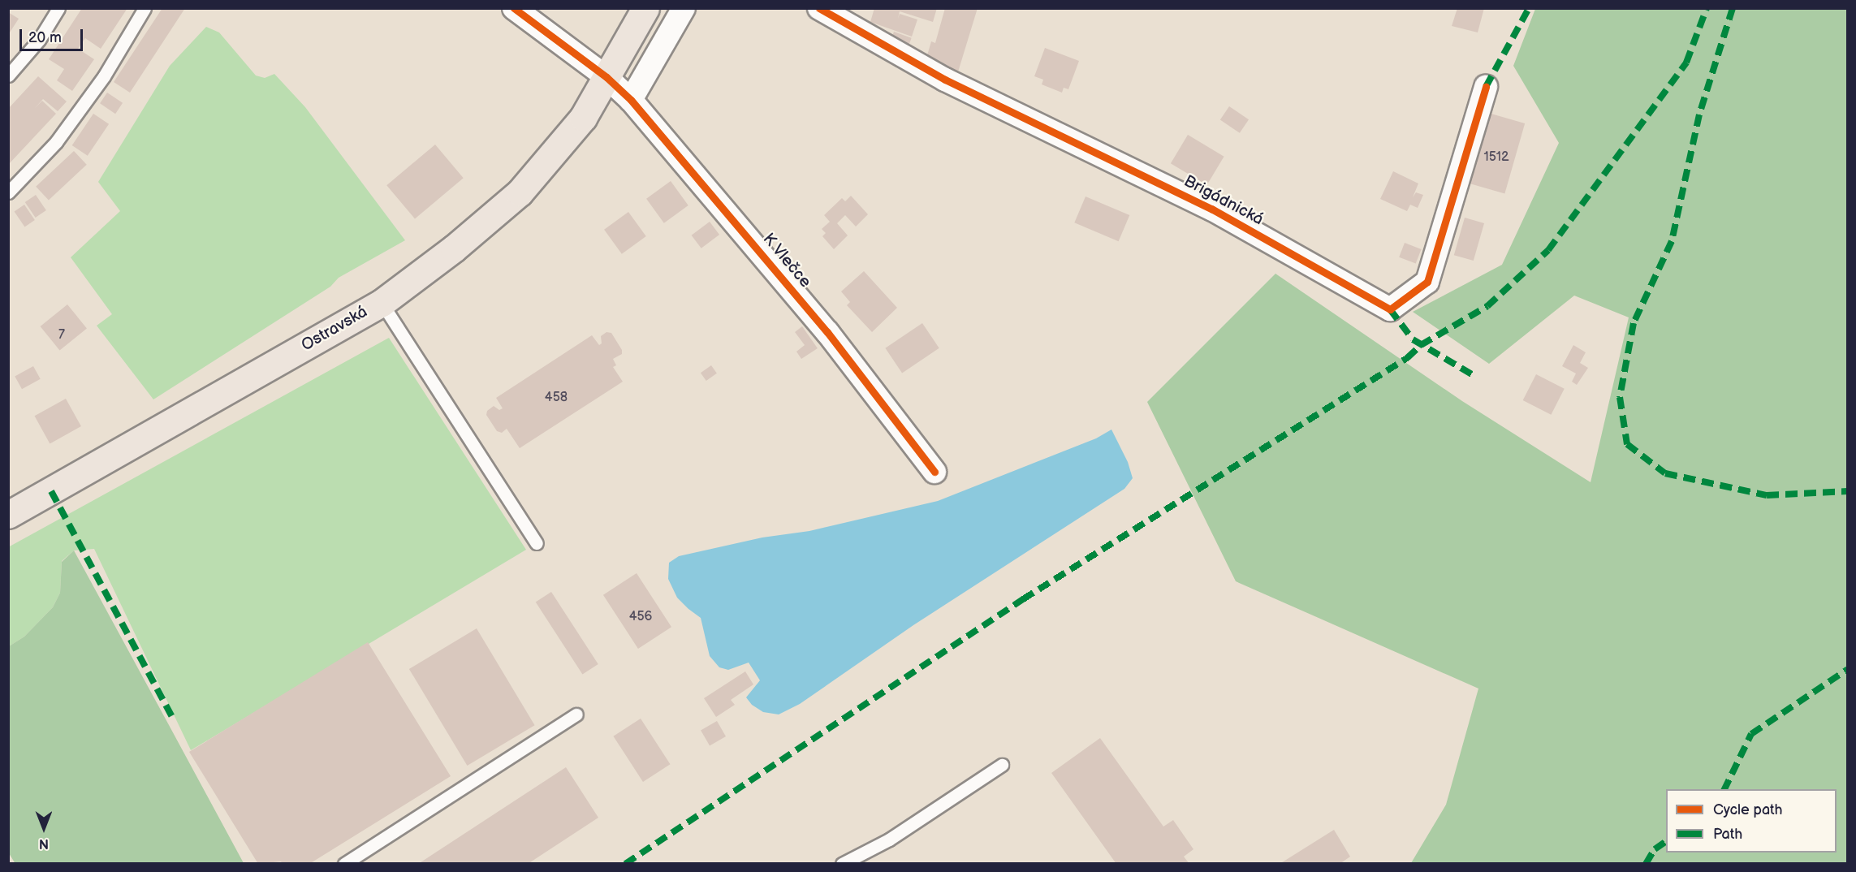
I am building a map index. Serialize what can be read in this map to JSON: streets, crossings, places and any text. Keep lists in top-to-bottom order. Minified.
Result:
{"streets":{"main road":["Ostravská"],"street":["Brigádnická","K Vlečce"]},"crossings":[["K Vlečce","Ostravská"]],"house_numbers":["1512","7","458","456"],"legend":["Cycle path","Path"],"scale_bar":"20 m","north":"bottom"}
